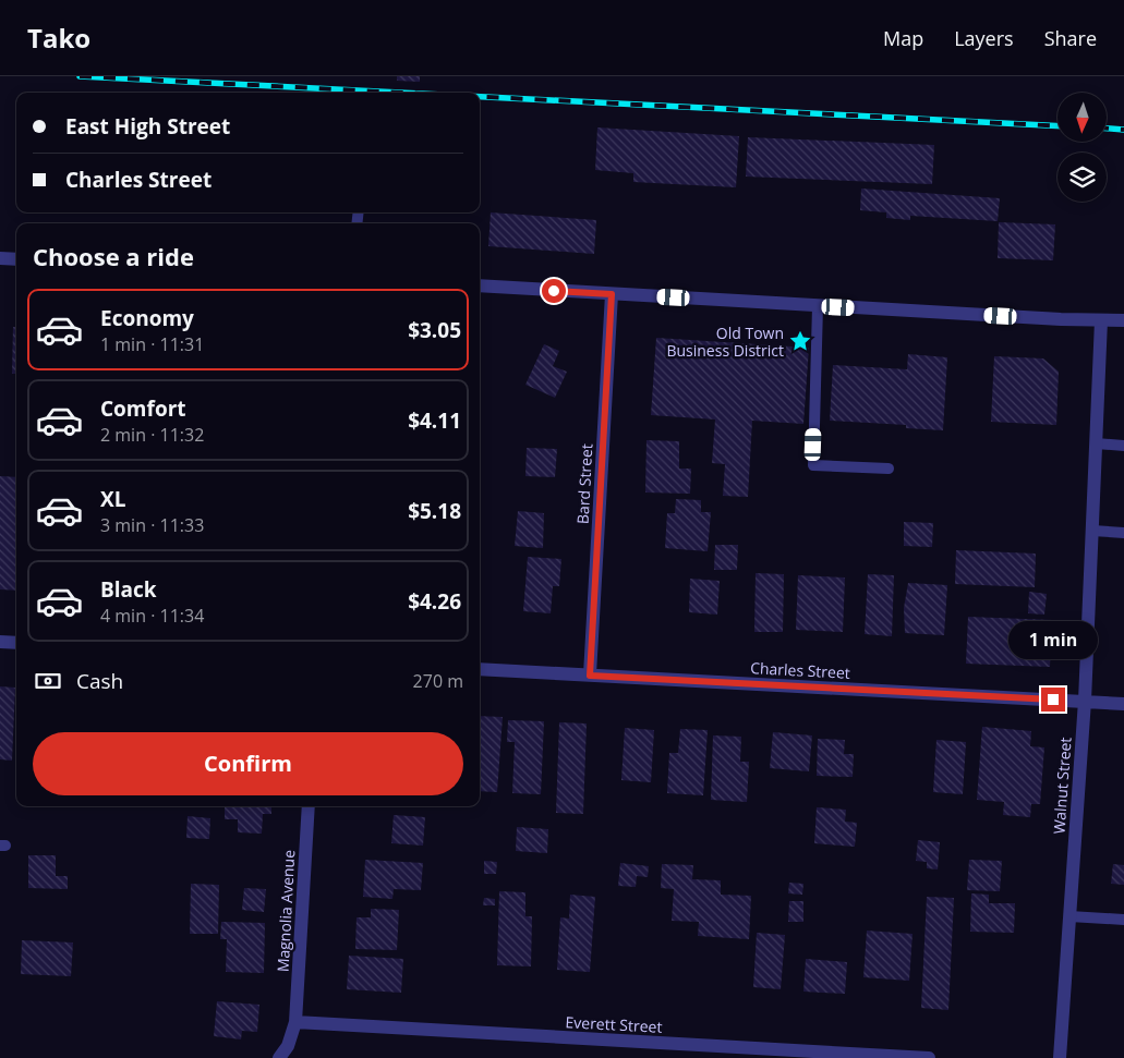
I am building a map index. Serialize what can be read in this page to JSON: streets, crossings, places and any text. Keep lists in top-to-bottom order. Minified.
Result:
{"streets":{"street":["Bard Street","Charles Street","Walnut Street","Magnolia Avenue","Everett Street"]},"crossings":[["Bard Street","Charles Street"],["Charles Street","Walnut Street"],["Magnolia Avenue","Everett Street"]],"places":{"place":["Old Town Business District"]},"north":"bottom","page":{"header":"Tako","nav":["Map","Layers","Share"],"banner":["East High Street","Charles Street"],"heading":"Choose a ride","list":[{"name":"Economy","note":"1 min · 11:31","value":"$3.05"},{"name":"Comfort","note":"2 min · 11:32","value":"$4.11"},{"name":"XL","note":"3 min · 11:33","value":"$5.18"},{"name":"Black","note":"4 min · 11:34","value":"$4.26"}],"bubble":"1 min","pay":["Cash","270 m"],"buttons":"Confirm"}}
